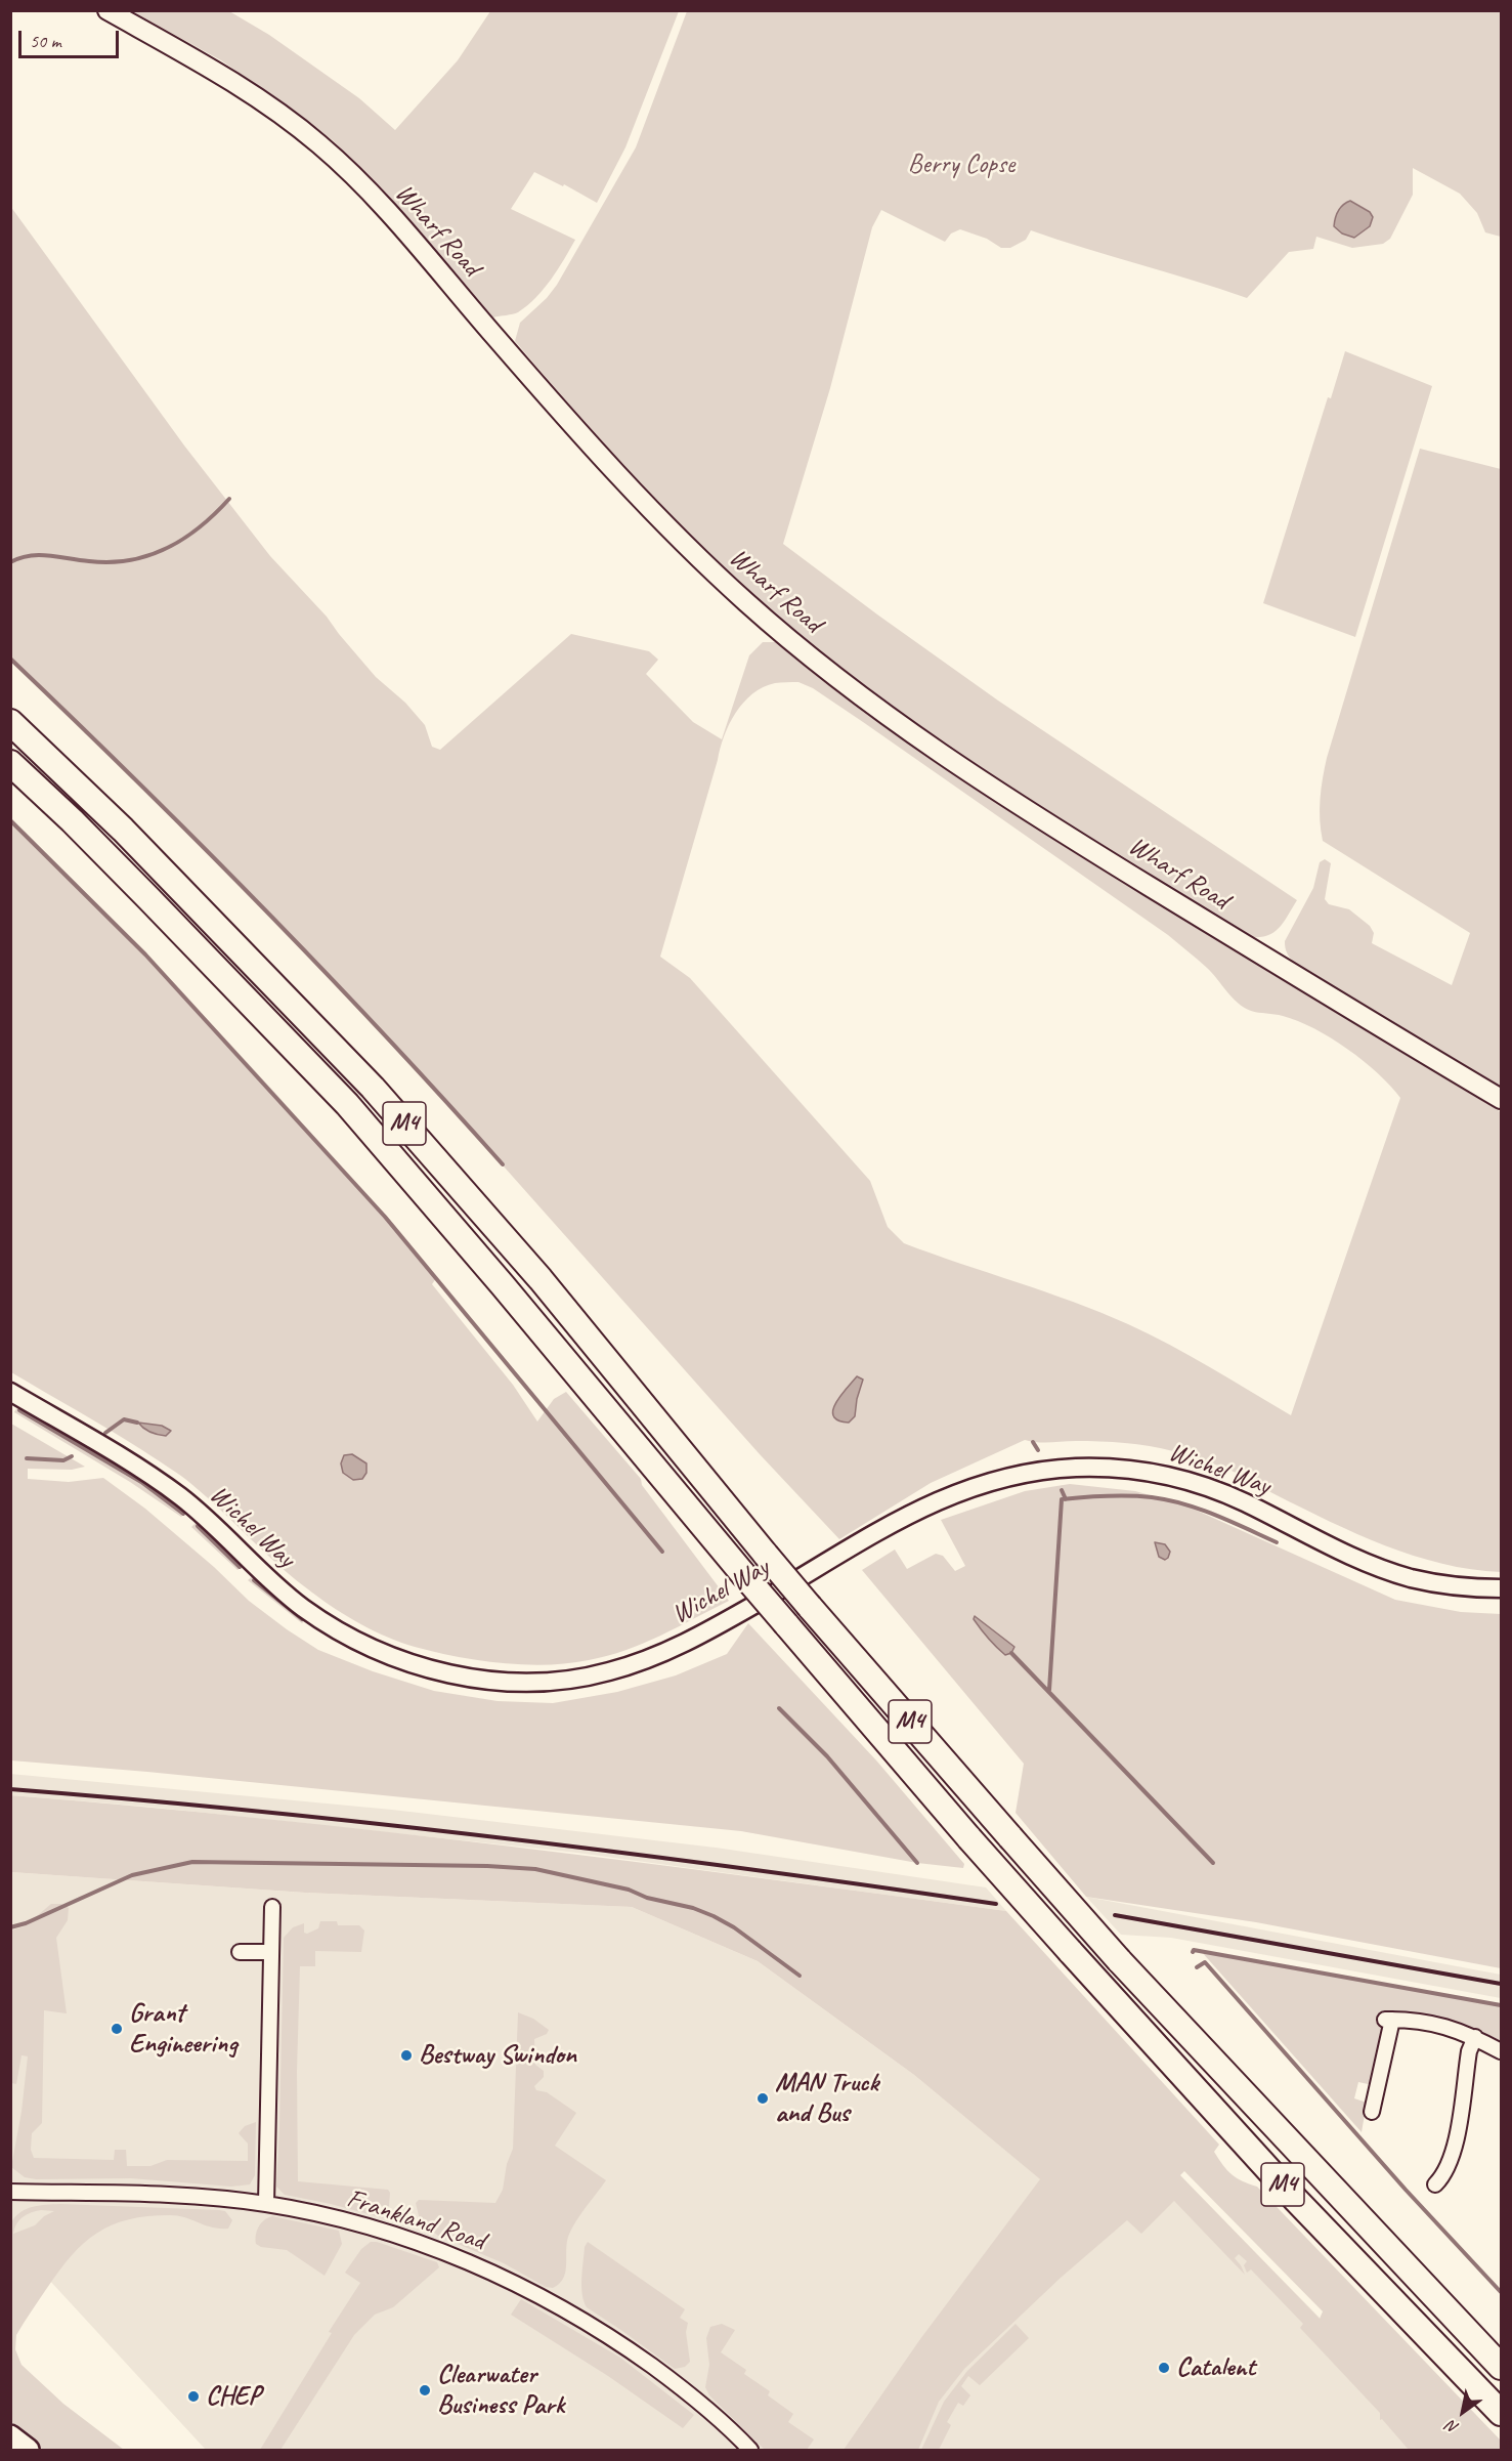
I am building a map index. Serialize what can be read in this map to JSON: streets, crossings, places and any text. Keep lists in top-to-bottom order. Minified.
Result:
{"streets":{"highway":["M4"],"main road":["Wharf Road"],"street":["Wichel Way","Frankland Road"]},"parks":["Berry Copse"],"places":["Grant Engineering","Bestway Swindon","MAN Truck and Bus","Catalent","Clearwater Business Park","CHEP"],"scale_bar":"50 m","north":"bottom left"}
